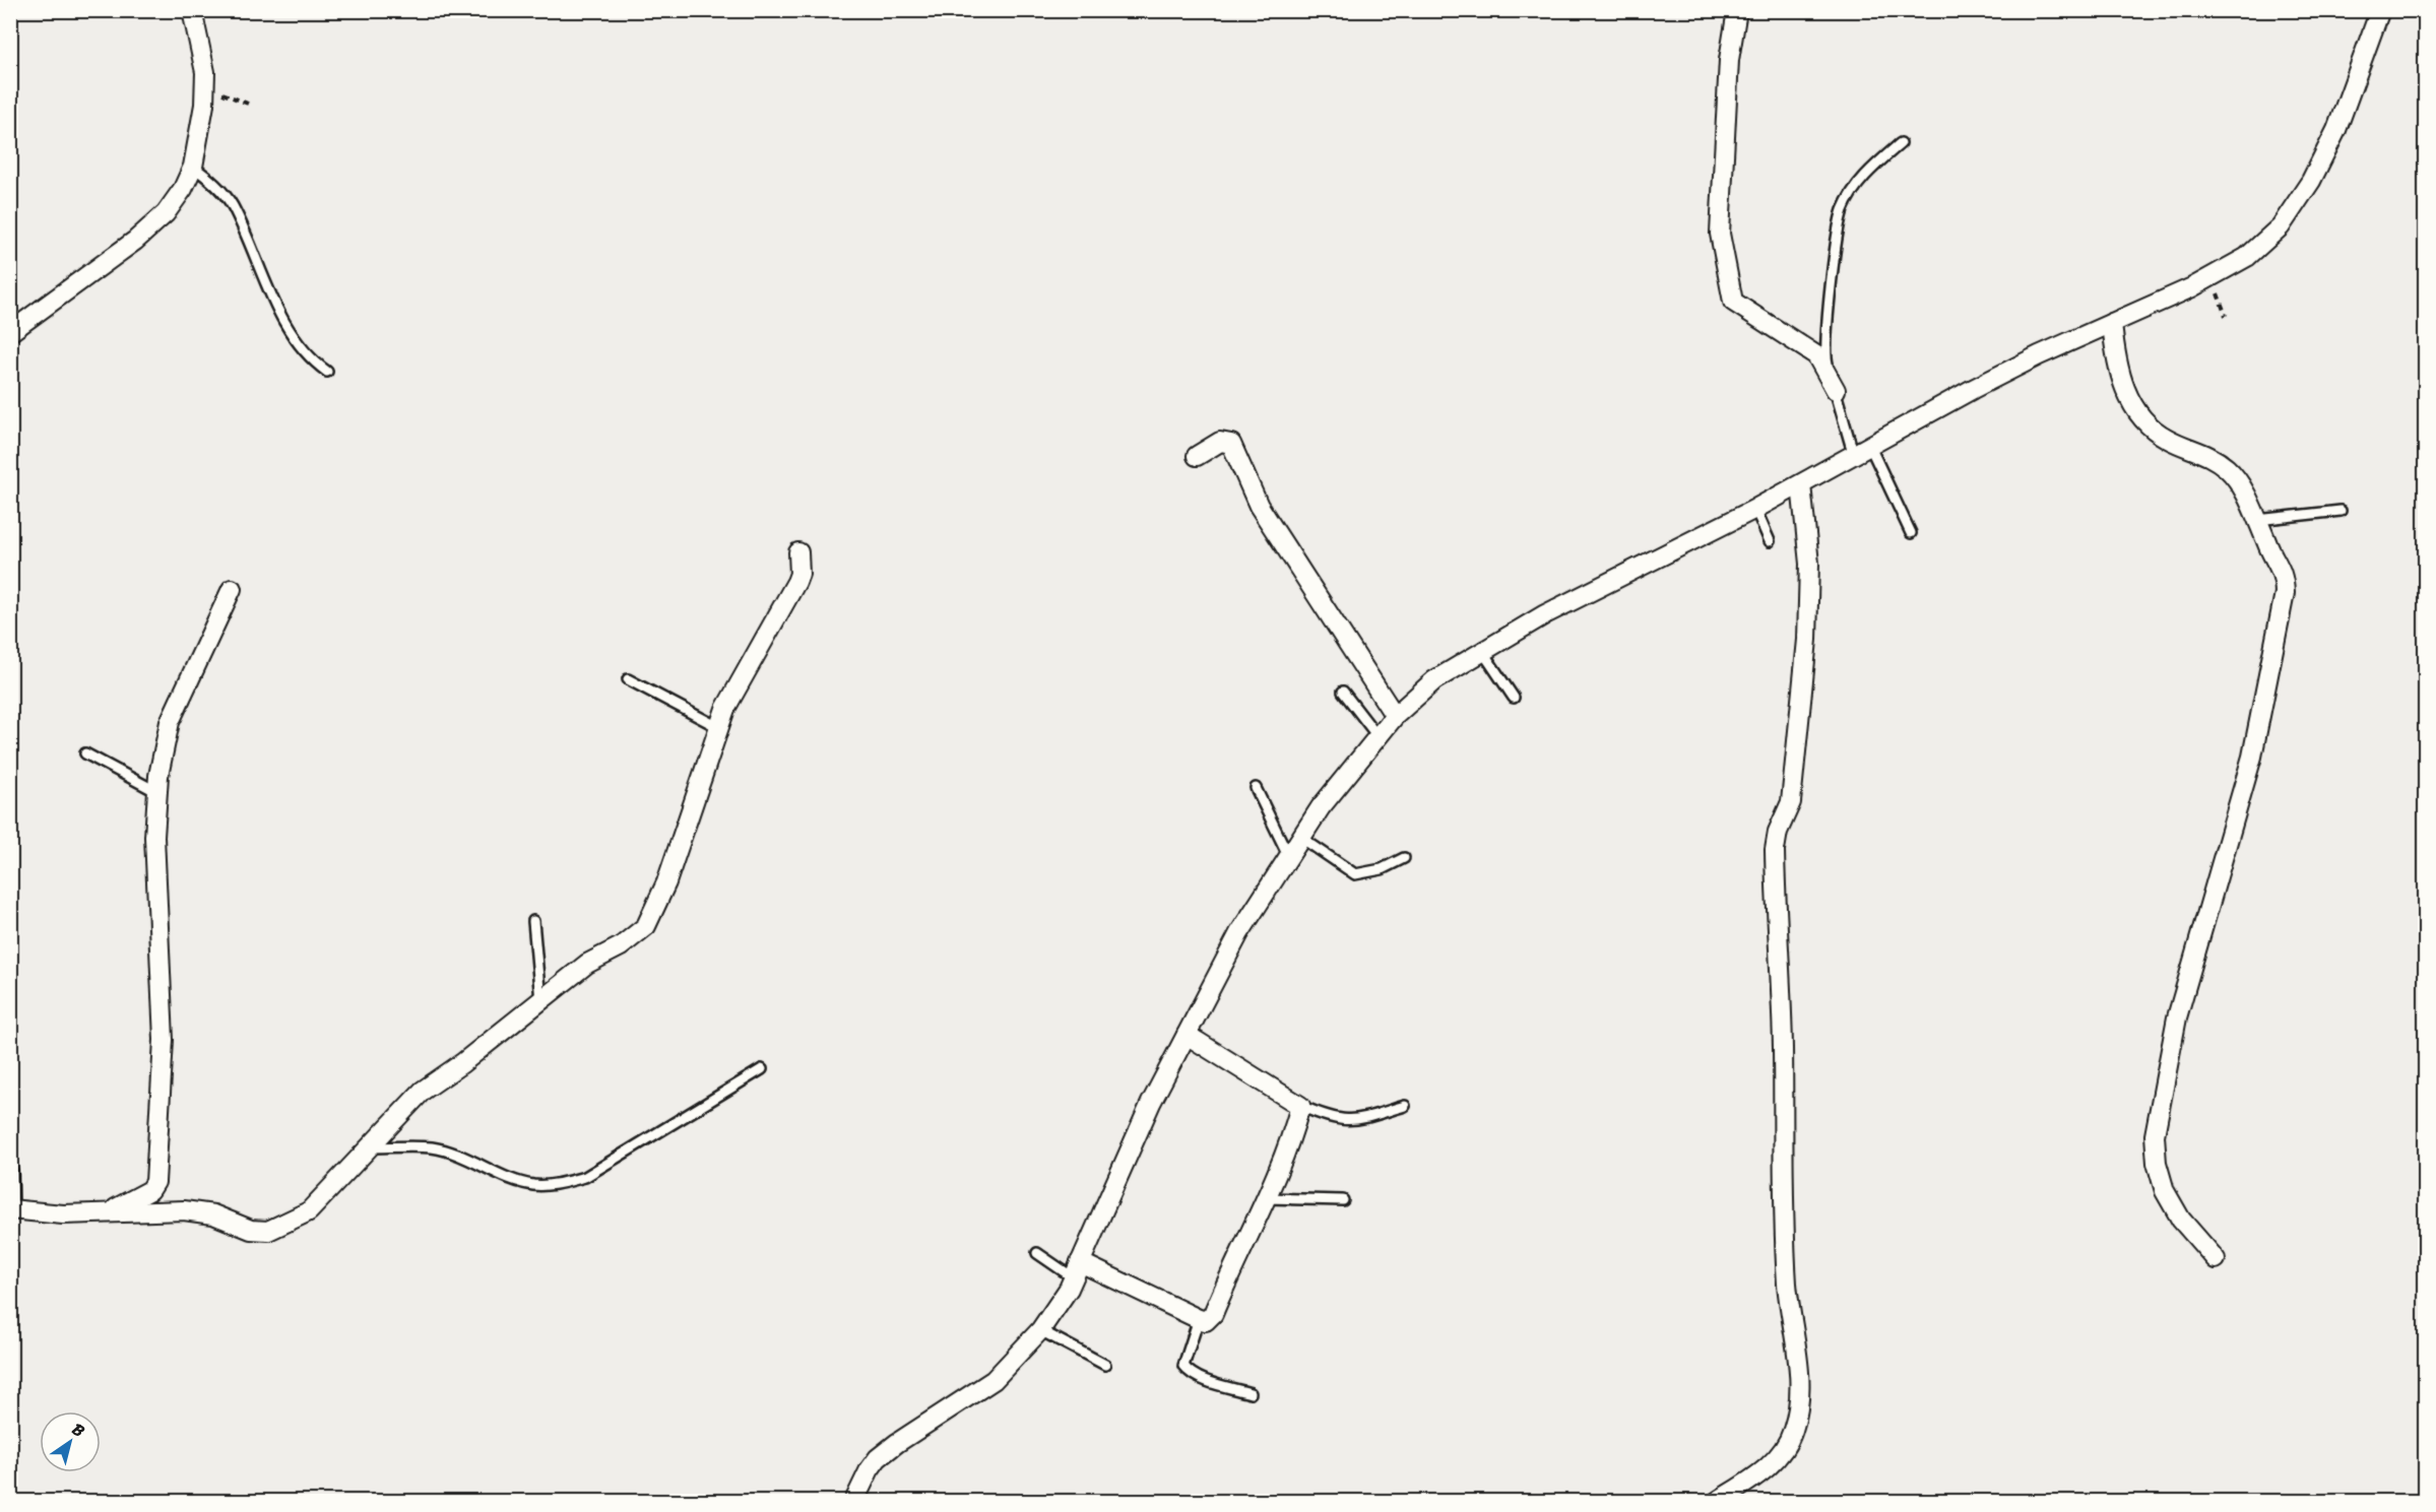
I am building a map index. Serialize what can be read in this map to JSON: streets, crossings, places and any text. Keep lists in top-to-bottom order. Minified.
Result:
{"north":"top right"}
